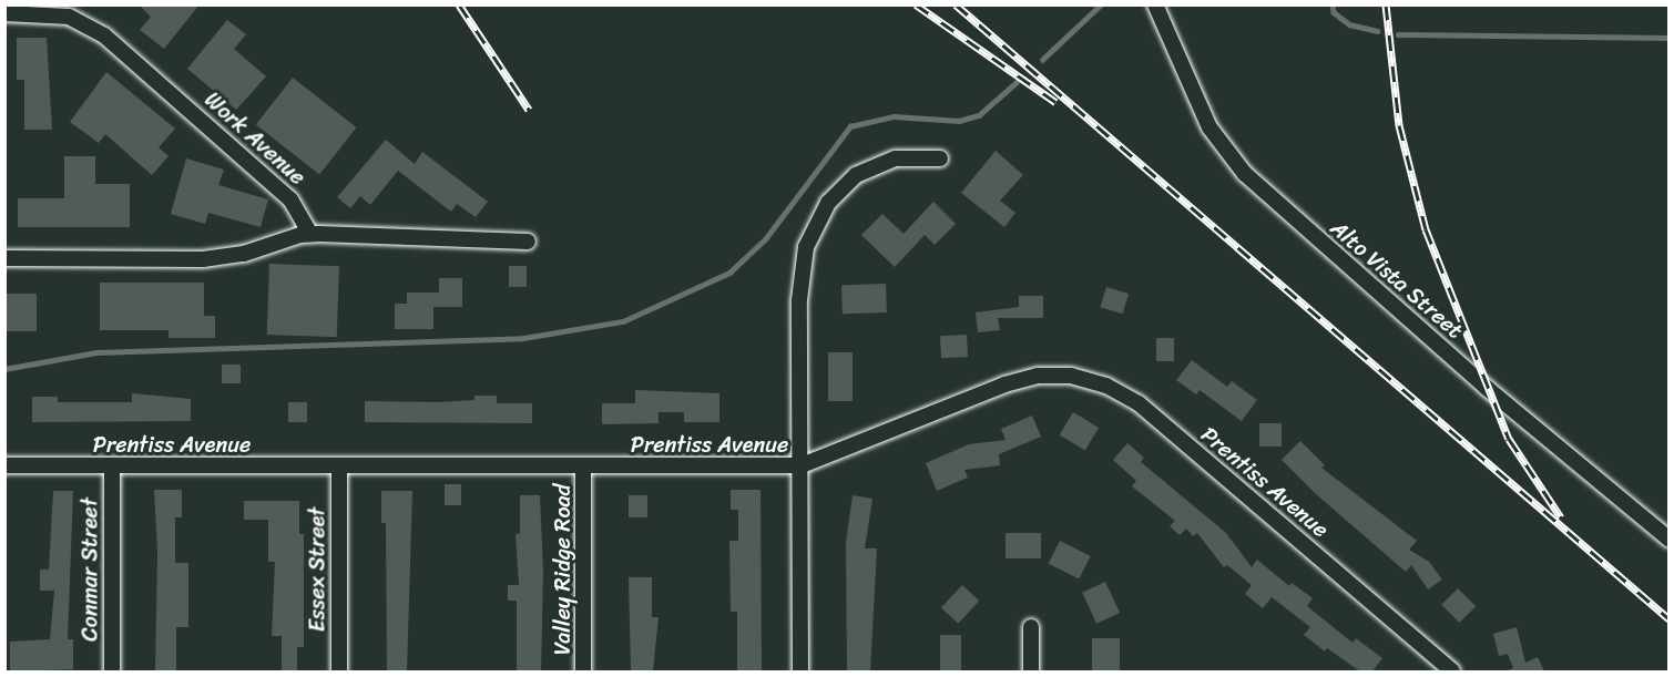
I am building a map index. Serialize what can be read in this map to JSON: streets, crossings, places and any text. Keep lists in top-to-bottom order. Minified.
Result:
{"streets":{"street":["Work Avenue","Alto Vista Street","Prentiss Avenue","Conmar Street","Essex Street","Valley Ridge Road"]},"crossings":[["Prentiss Avenue","Conmar Street"],["Prentiss Avenue","Essex Street"],["Prentiss Avenue","Valley Ridge Road"]]}
